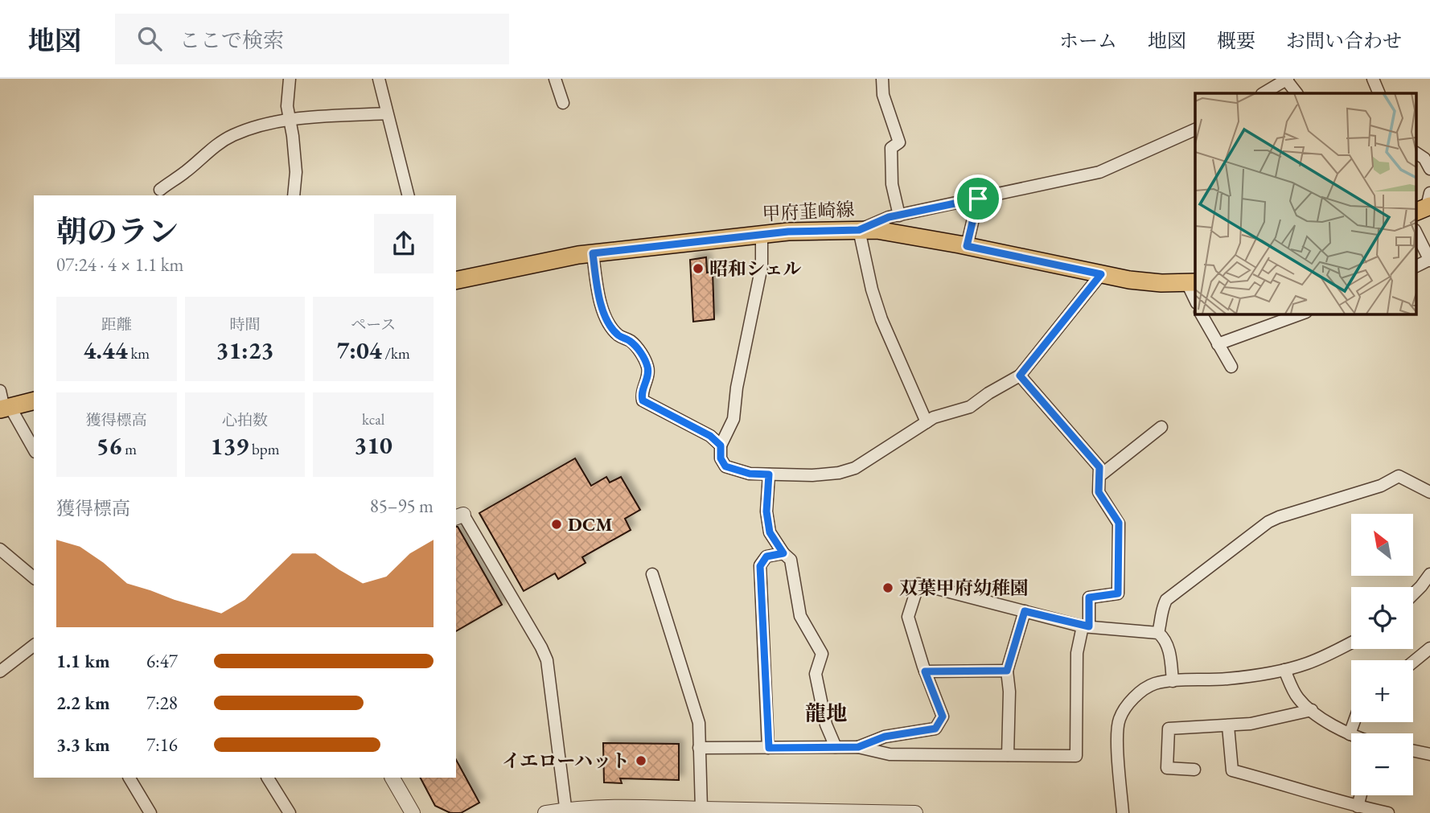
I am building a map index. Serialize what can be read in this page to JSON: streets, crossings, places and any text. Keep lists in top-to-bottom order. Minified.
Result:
{"streets":{"main road":["甲府韮崎線"]},"districts":["龍地"],"places":["昭和シェル","DCM","双葉甲府幼稚園","イエローハット"],"north":"top left","page":{"header":"地図","search":"ここで検索","nav":["ホーム","地図","概要","お問い合わせ"],"heading":["朝のラン","07:24 · 4 × 1.1 km"],"stats":[["距離","4.44 km"],["時間","31:23"],["ペース","7:04 /km"],["獲得標高","56 m"],["心拍数","139 bpm"],["kcal","310"]],"chart":["獲得標高","85–95 m"],"map_buttons":["+","−"],"list":[{"name":"1.1 km","note":"6:47"},{"name":"2.2 km","note":"7:28"},{"name":"3.3 km","note":"7:16"}]}}
